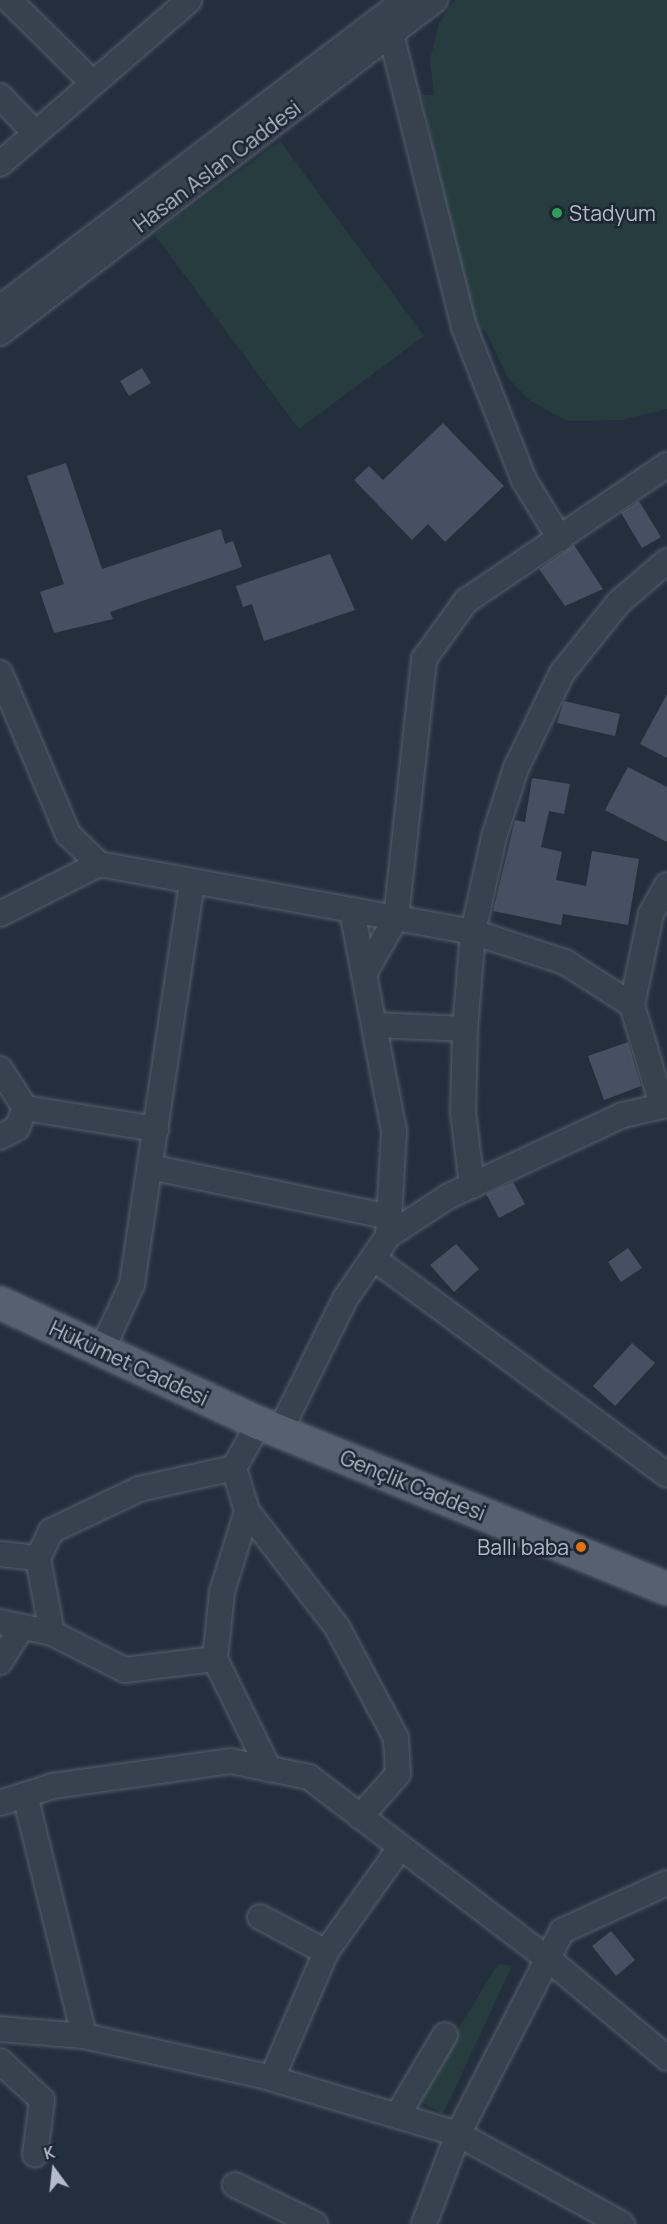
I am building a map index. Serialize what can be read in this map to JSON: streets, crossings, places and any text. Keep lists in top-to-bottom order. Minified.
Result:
{"streets":{"main road":["Hükümet Caddesi","Gençlik Caddesi"],"street":["Hasan Aslan Caddesi"]},"crossings":[["Hükümet Caddesi","Gençlik Caddesi"]],"places":["Stadyum","Ballı baba"],"north":"top"}
